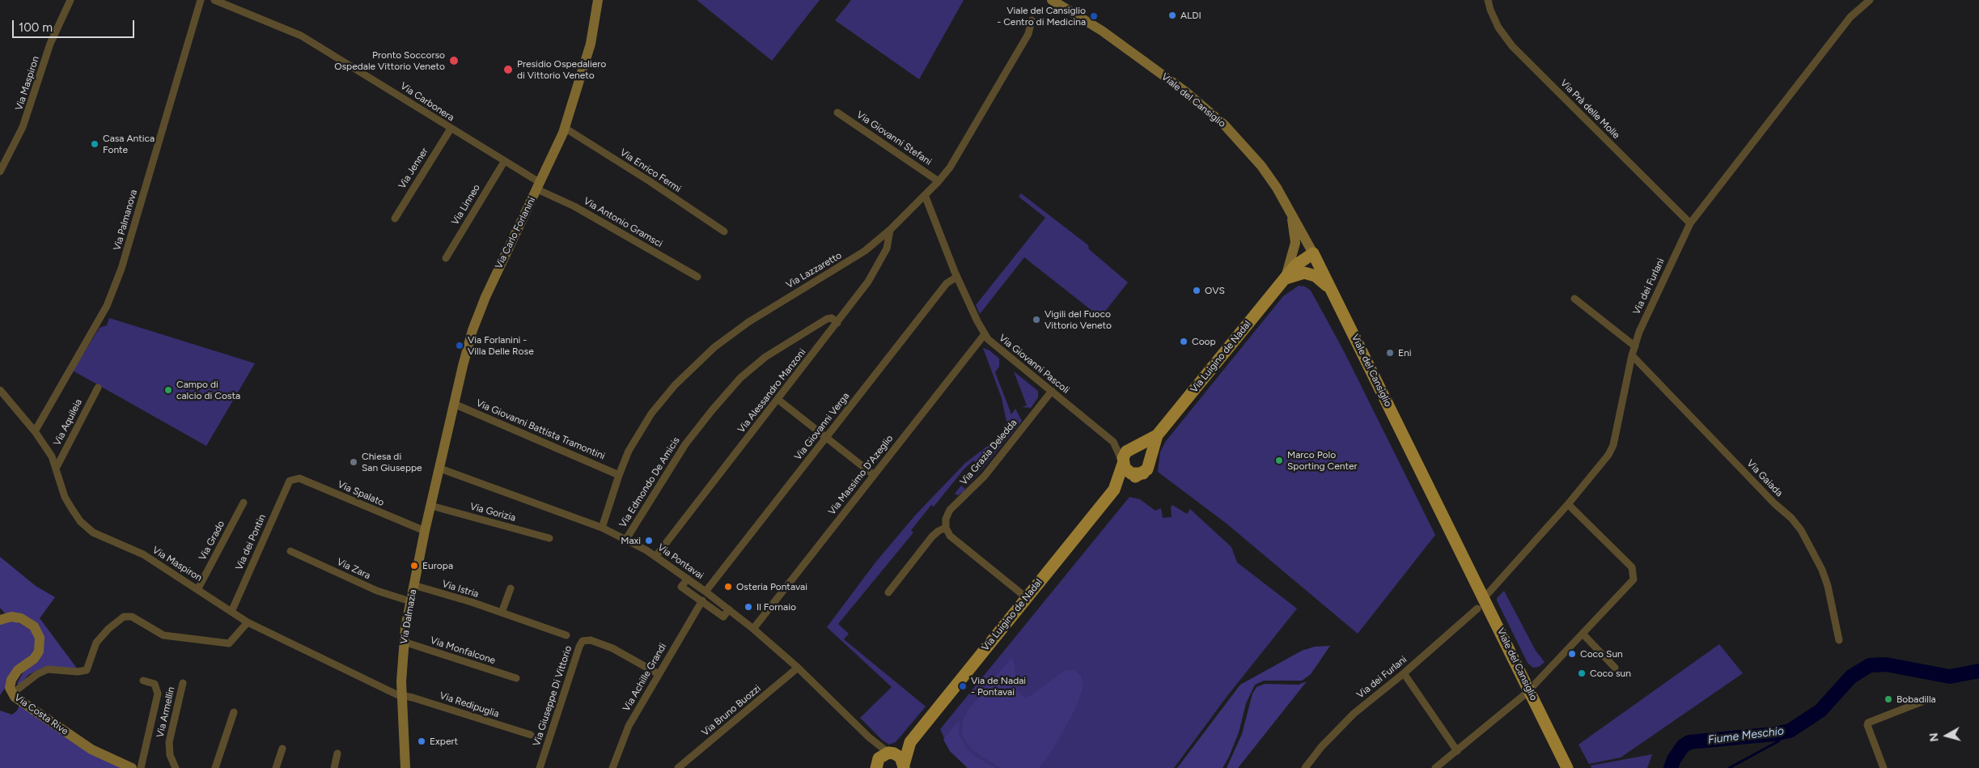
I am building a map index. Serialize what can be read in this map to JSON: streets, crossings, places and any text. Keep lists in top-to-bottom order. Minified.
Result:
{"streets":{"main road":["Viale del Cansiglio","Via Luigino de Nadal"],"street":["Via Maspiron","Via Carbonera","Via Prà delle Molle","Via Giovanni Stefani","Via Jenner","Via Enrico Fermi","Via Linneo","Via Palmanova","Via Antonio Gramsci","Via Carlo Forlanini","Via Lazzaretto","Via dei Furlani","Via Giovanni Pascoli","Via Alessandro Manzoni","Via Aquileia","Via Giovanni Verga","Via Giovanni Battista Tramontini","Via Grazia Deledda","Via Massimo D'Azeglio","Via Gaiada","Via Edmondo De Amicis","Via Spalato","Via Gorizia","Via Grado","Via dei Pontin","Via Pontavai","Via Zara","Via Istria","Via Dalmazia","Via Monfalcone","Via Achille Grandi","Via Giuseppe Di Vittorio","Via Redipuglia","Via Bruno Buozzi","Via Armellin","Via Costa Rive"]},"crossings":[["Via Maspiron","Via Palmanova"],["Via Maspiron","Via Aquileia"],["Via Maspiron","Via Grado"],["Via Maspiron","Via dei Pontin"],["Via Maspiron","Via Dalmazia"],["Via Maspiron","Via Redipuglia"],["Viale del Cansiglio","Via dei Furlani"],["Viale del Cansiglio","Via Luigino de Nadal"],["Via Carbonera","Via Jenner"],["Via Carbonera","Via Linneo"],["Via Carbonera","Via Antonio Gramsci"],["Via Carbonera","Via Carlo Forlanini"],["Via Prà delle Molle","Via dei Furlani"],["Via Giovanni Stefani","Via Lazzaretto"],["Via Enrico Fermi","Via Carlo Forlanini"],["Via Antonio Gramsci","Via Carlo Forlanini"],["Via Carlo Forlanini","Via Giovanni Battista Tramontini"],["Via Carlo Forlanini","Via Pontavai"],["Via Carlo Forlanini","Via Dalmazia"],["Via Lazzaretto","Via Giovanni Pascoli"],["Via Lazzaretto","Via Alessandro Manzoni"],["Via Lazzaretto","Via Giovanni Battista Tramontini"],["Via Lazzaretto","Via Pontavai"],["Via dei Furlani","Via Gaiada"],["Via Luigino de Nadal","Via Giovanni Pascoli"],["Via Luigino de Nadal","Via Pontavai"],["Via Giovanni Pascoli","Via Giovanni Verga"],["Via Giovanni Pascoli","Via Grazia Deledda"],["Via Giovanni Pascoli","Via Massimo D'Azeglio"],["Via Alessandro Manzoni","Via Edmondo De Amicis"],["Via Alessandro Manzoni","Via Pontavai"],["Via Giovanni Verga","Via Pontavai"],["Via Massimo D'Azeglio","Via Pontavai"],["Via Edmondo De Amicis","Via Pontavai"],["Via Spalato","Via dei Pontin"],["Via Spalato","Via Dalmazia"],["Via Gorizia","Via Dalmazia"],["Via Pontavai","Via Dalmazia"],["Via Pontavai","Via Bruno Buozzi"],["Via Zara","Via Dalmazia"],["Via Istria","Via Dalmazia"],["Via Dalmazia","Via Monfalcone"],["Via Dalmazia","Via Redipuglia"],["Via Achille Grandi","Via Giuseppe Di Vittorio"]],"water":["Fiume Meschio"],"places":["ALDI","Viale del Cansiglio - Centro di Medicina","Pronto Soccorso Ospedale Vittorio Veneto","Presidio Ospedaliero di Vittorio Veneto","Casa Antica Fonte","OVS","Vigili del Fuoco Vittorio Veneto","Coop","Via Forlanini - Villa Delle Rose","Eni","Campo di calcio di Costa","Marco Polo Sporting Center","Chiesa di San Giuseppe","Maxì","Europa","Osteria Pontavai","Il Fornaio","Coco Sun","Coco sun","Via de Nadai - Pontavai","Bobadilla","Expert"],"scale_bar":"100 m","north":"left"}
